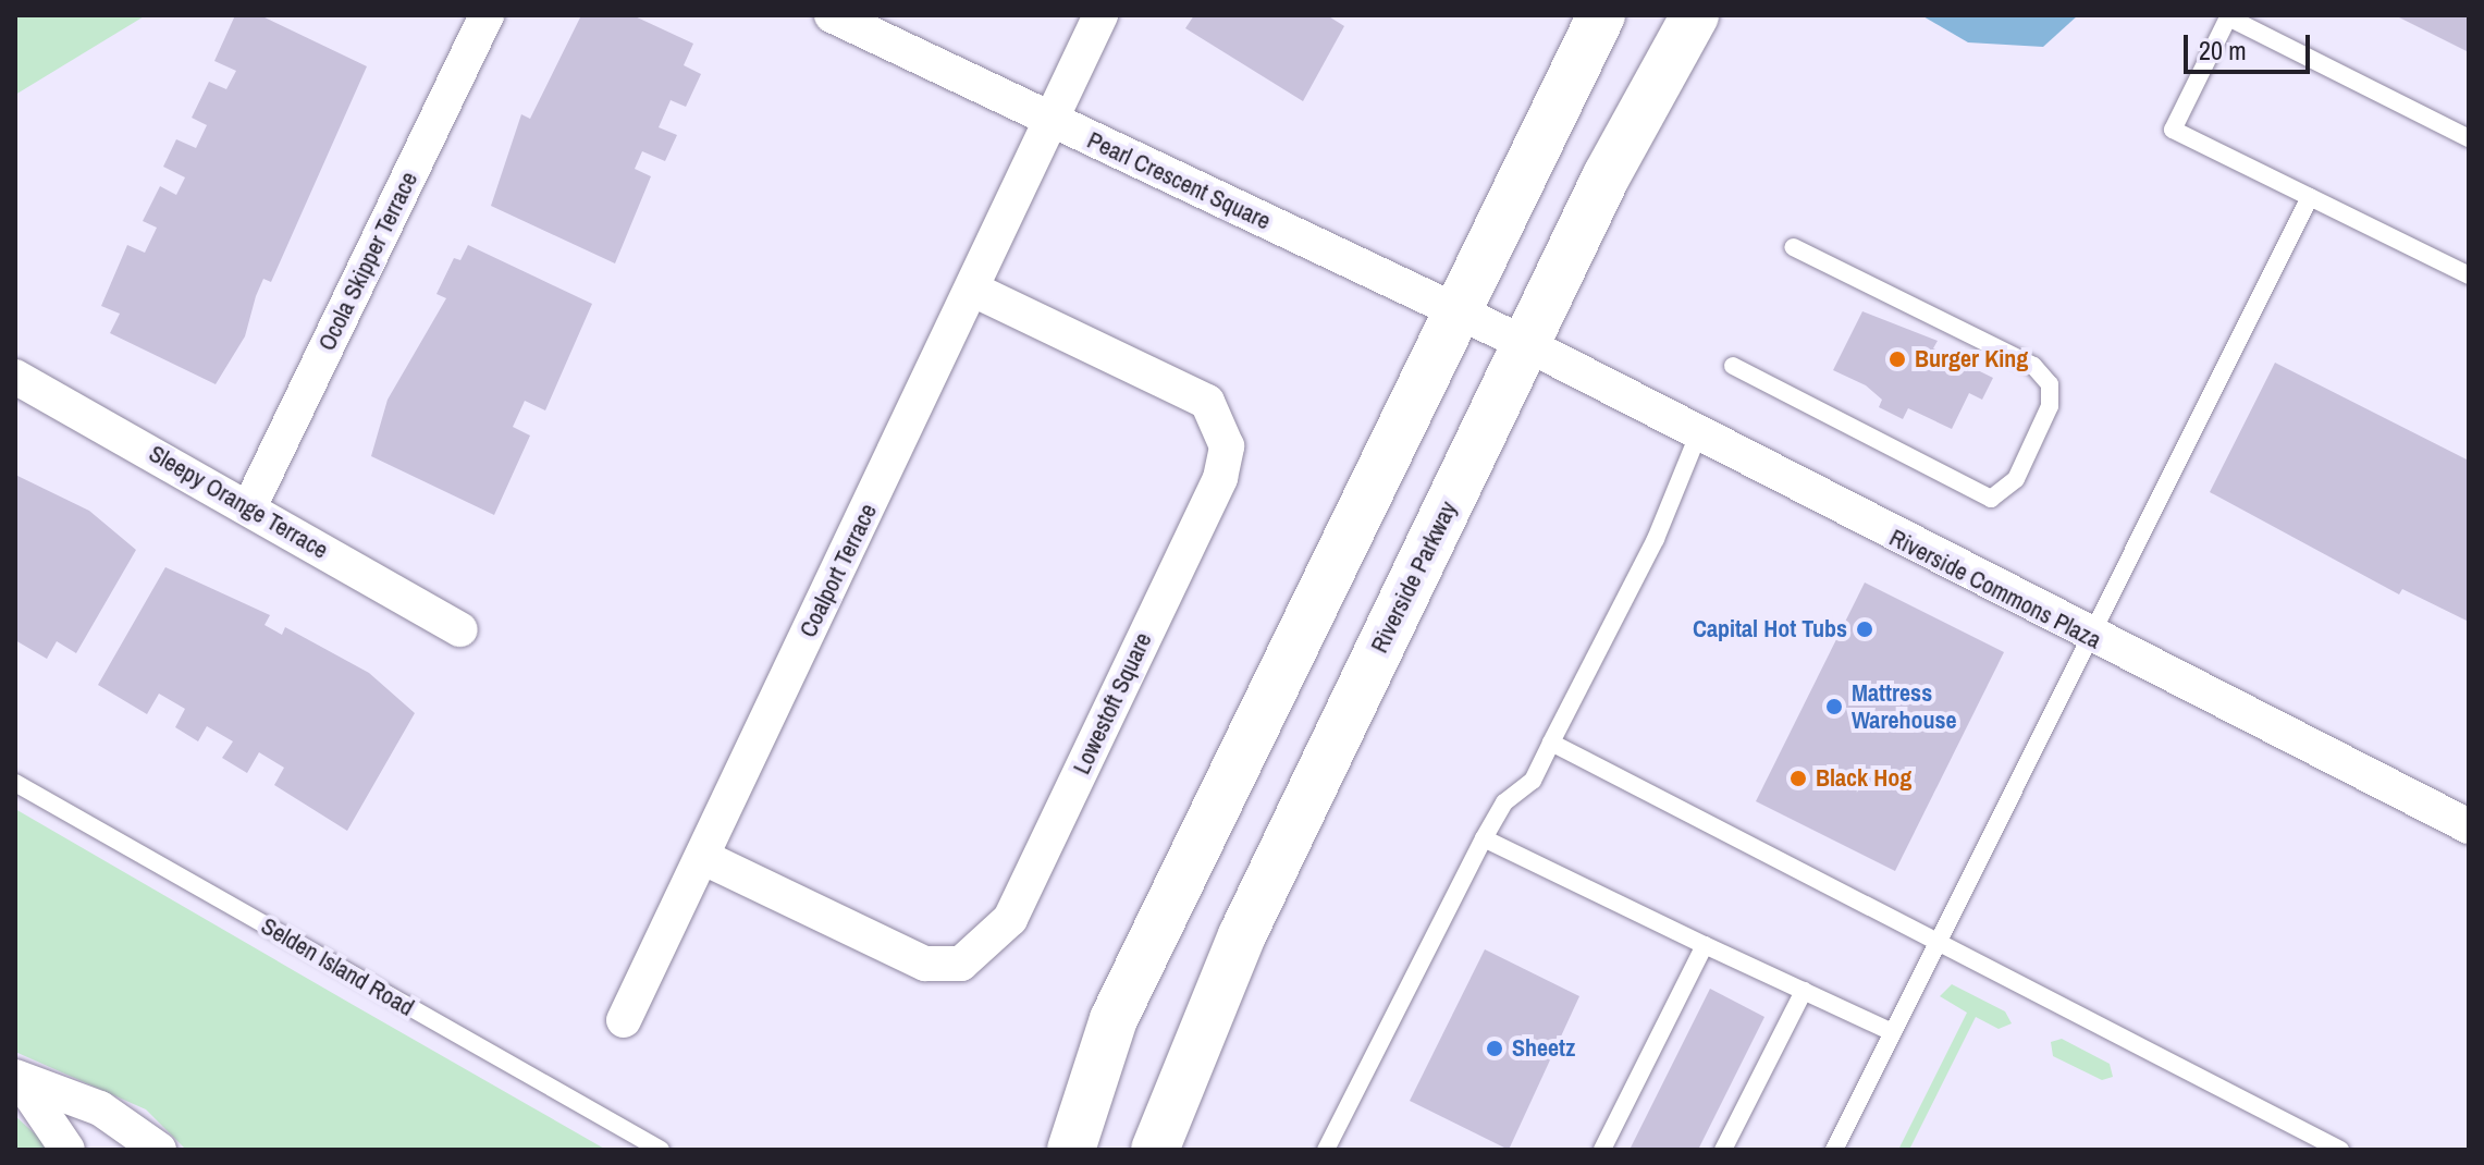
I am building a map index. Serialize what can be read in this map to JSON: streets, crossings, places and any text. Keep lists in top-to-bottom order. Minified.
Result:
{"streets":{"main road":["Riverside Parkway"],"street":["Pearl Crescent Square","Ocola Skipper Terrace","Sleepy Orange Terrace","Coalport Terrace","Riverside Commons Plaza","Lowestoft Square"],"lane":["Selden Island Road"]},"crossings":[["Pearl Crescent Square","Coalport Terrace"],["Pearl Crescent Square","Riverside Parkway"],["Pearl Crescent Square","Riverside Commons Plaza"],["Ocola Skipper Terrace","Sleepy Orange Terrace"],["Coalport Terrace","Lowestoft Square"],["Riverside Parkway","Riverside Commons Plaza"]],"places":["Burger King","Capital Hot Tubs","Mattress Warehouse","Black Hog","Sheetz"],"scale_bar":"20 m"}
